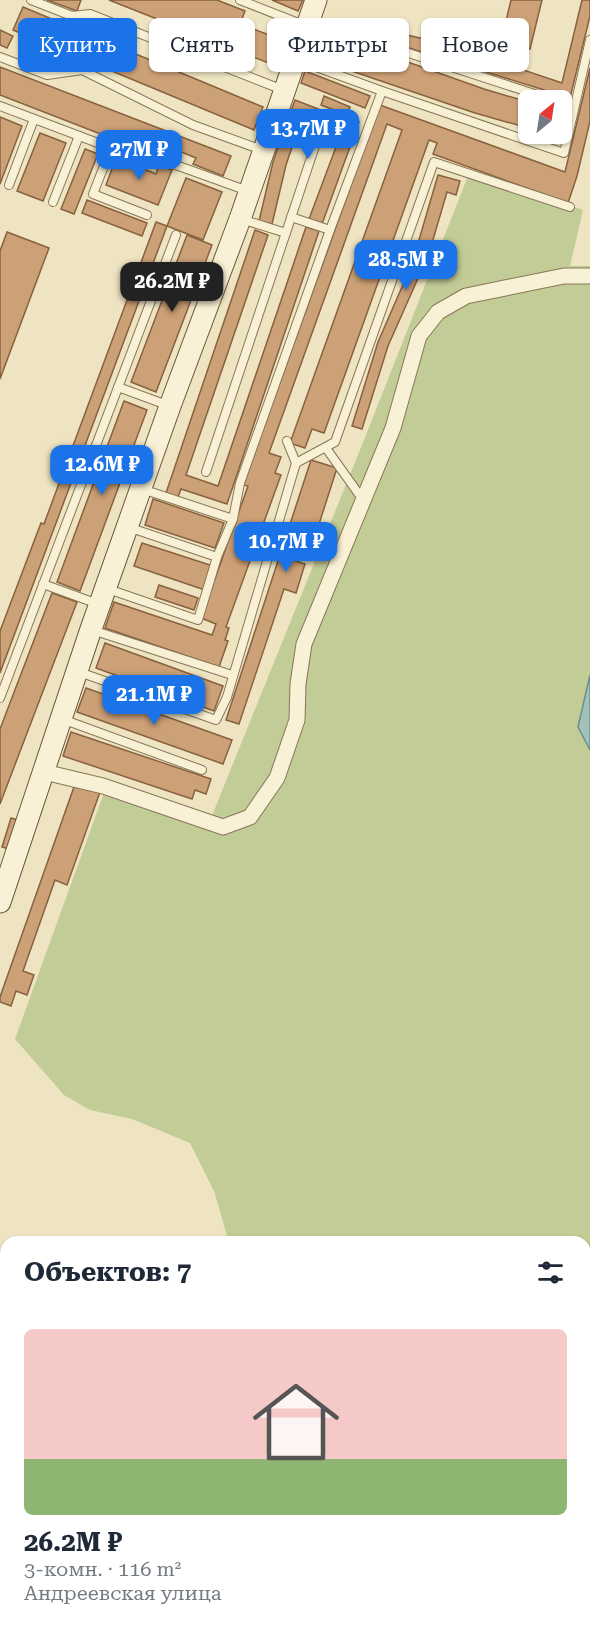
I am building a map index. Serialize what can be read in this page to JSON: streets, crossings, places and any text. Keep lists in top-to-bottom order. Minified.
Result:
{"north":"top right","page":{"chip":["Купить","Снять","Фильтры","Новое"],"price":["13.7M ₽","27M ₽","28.5M ₽","26.2M ₽","12.6M ₽","10.7M ₽","21.1M ₽"],"heading":"Объектов: 7","list":[{"name":"26.2M ₽","note":"3-комн. · 116 m² · Андреевская улица"}]}}
